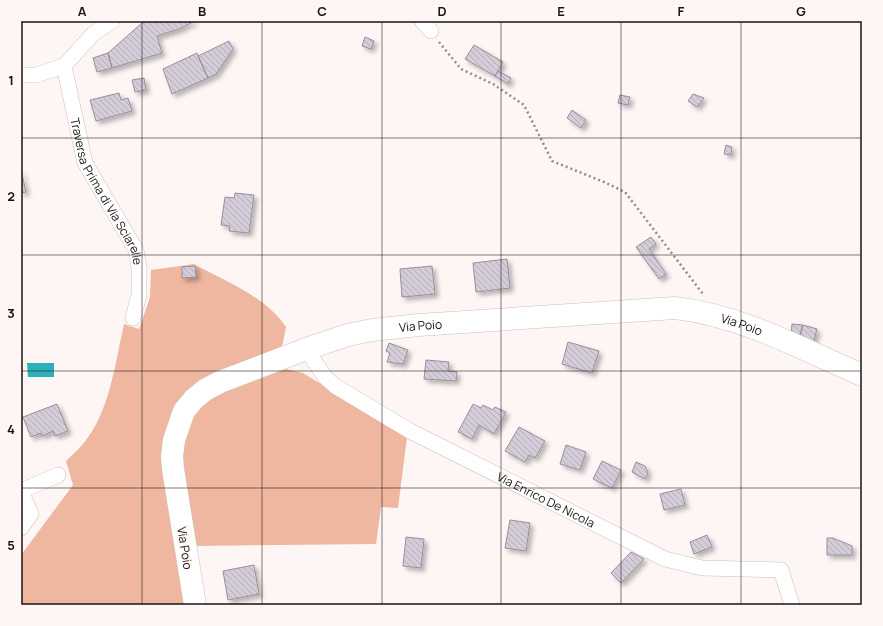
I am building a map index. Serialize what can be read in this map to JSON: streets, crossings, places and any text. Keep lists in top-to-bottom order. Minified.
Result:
{"streets":{"street":["Traversa Prima di Via Sciarelle","Via Poio","Via Enrico De Nicola"]},"crossings":[["Via Poio","Via Enrico De Nicola"]],"grid":{"columns":["A","B","C","D","E","F","G"],"rows":["1","2","3","4","5"]}}
